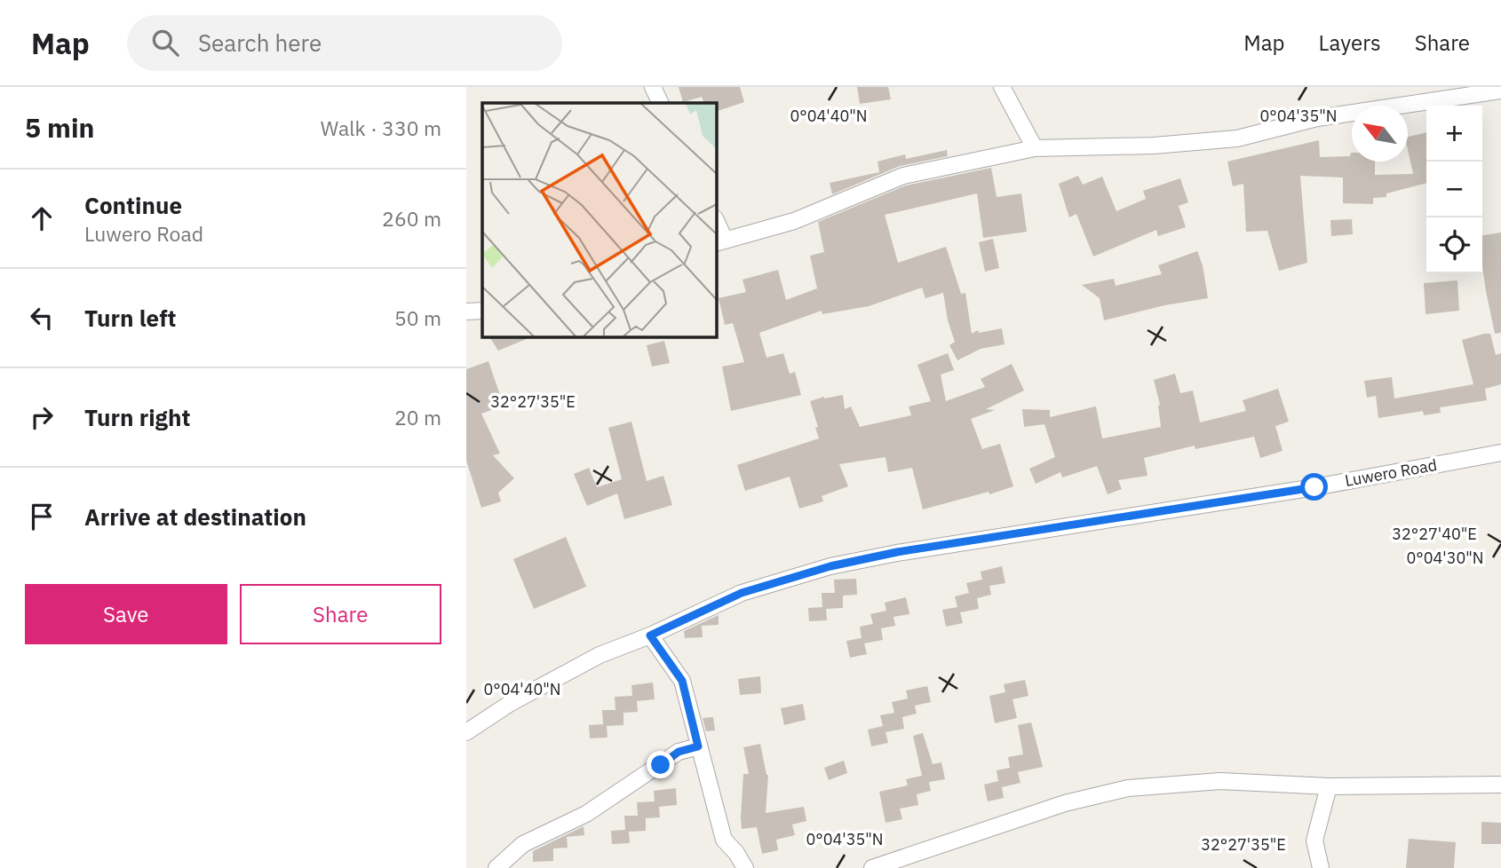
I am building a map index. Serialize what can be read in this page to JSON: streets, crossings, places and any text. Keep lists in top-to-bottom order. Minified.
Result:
{"streets":{"street":["Luwero Road"]},"north":"top left","page":{"header":"Map","search":"Search here","nav":["Map","Layers","Share"],"heading":["5 min","Walk · 330 m"],"map_buttons":["+","−"],"list":[["Continue","Luwero Road","260 m"],["Turn left","50 m"],["Turn right","20 m"],"Arrive at destination"],"buttons":["Save","Share"]},"coordinates":["0°04'40\"N","0°04'35\"N","32°27'35\"E","32°27'40\"E","0°04'30\"N"]}
